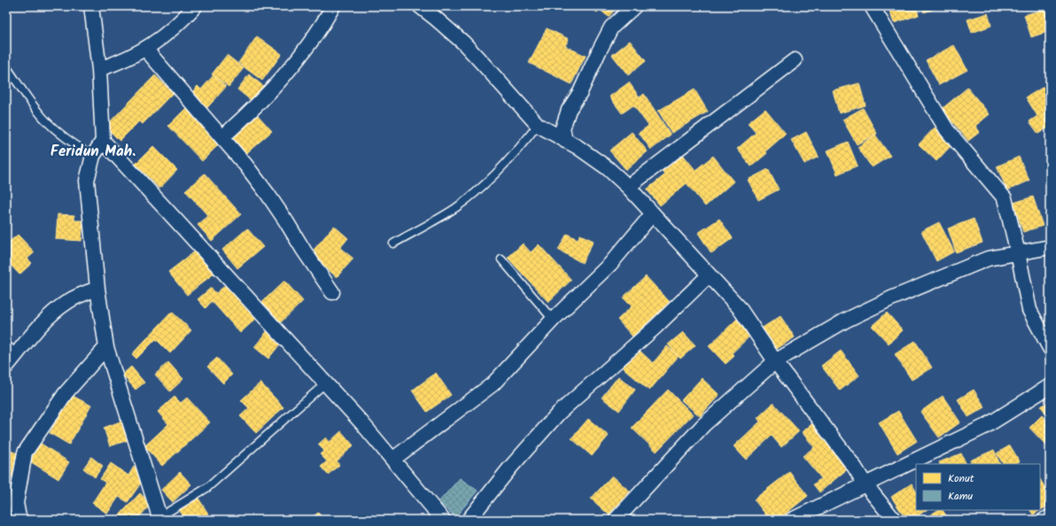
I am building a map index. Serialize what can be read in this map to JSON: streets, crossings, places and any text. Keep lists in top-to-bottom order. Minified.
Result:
{"districts":["Feridun Mah."],"legend":["Konut","Kamu"]}
